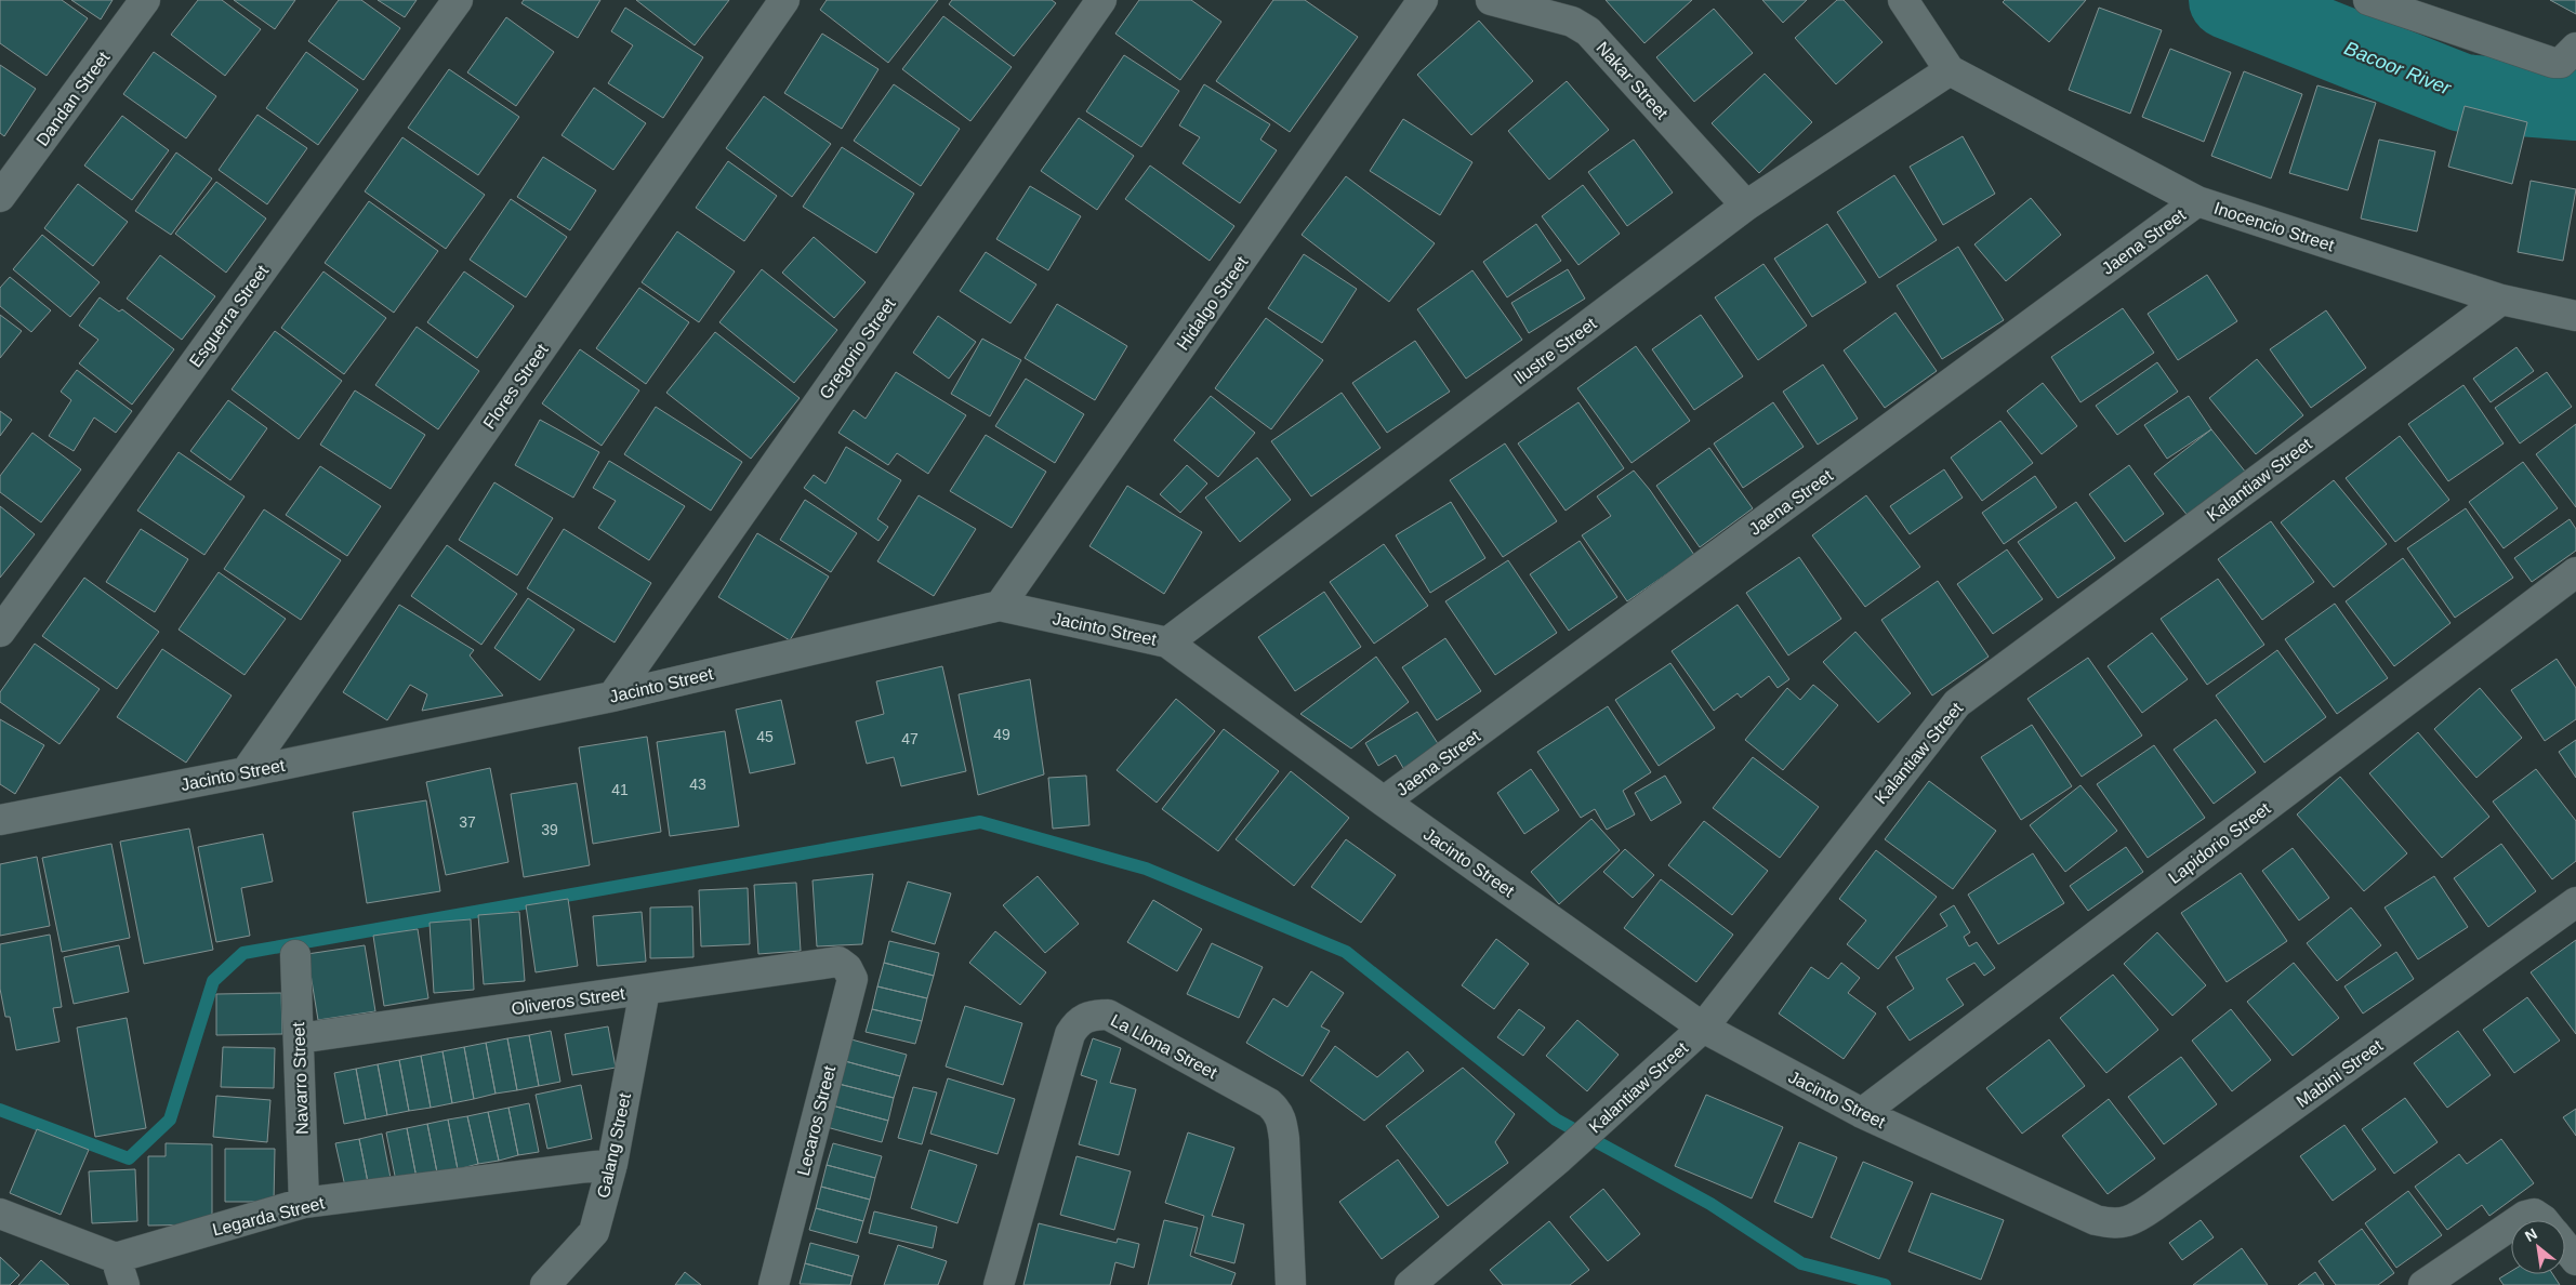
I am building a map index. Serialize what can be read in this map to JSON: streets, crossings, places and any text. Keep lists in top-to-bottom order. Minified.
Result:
{"streets":{"street":["Nakar Street","Dandan Street","Inocencio Street","Jaena Street","Hidalgo Street","Esguerra Street","Gregorio Street","Ilustre Street","Flores Street","Kalantiaw Street","Jacinto Street","Lapidorio Street","Oliveros Street","La Llona Street","Mabini Street","Navarro Street","Lecaros Street","Galang Street","Legarda Street"]},"crossings":[["Nakar Street","Ilustre Street"],["Inocencio Street","Jaena Street"],["Inocencio Street","Ilustre Street"],["Inocencio Street","Kalantiaw Street"],["Jaena Street","Jacinto Street"],["Hidalgo Street","Jacinto Street"],["Gregorio Street","Jacinto Street"],["Ilustre Street","Jacinto Street"],["Flores Street","Jacinto Street"],["Kalantiaw Street","Jacinto Street"],["Jacinto Street","Lapidorio Street"],["Jacinto Street","Mabini Street"],["Oliveros Street","Navarro Street"],["Oliveros Street","Lecaros Street"],["Oliveros Street","Galang Street"],["Navarro Street","Legarda Street"],["Galang Street","Legarda Street"]],"water":["Bacoor River"],"house_numbers":["49","45","47","43","41","37","39"],"north":"top left"}
